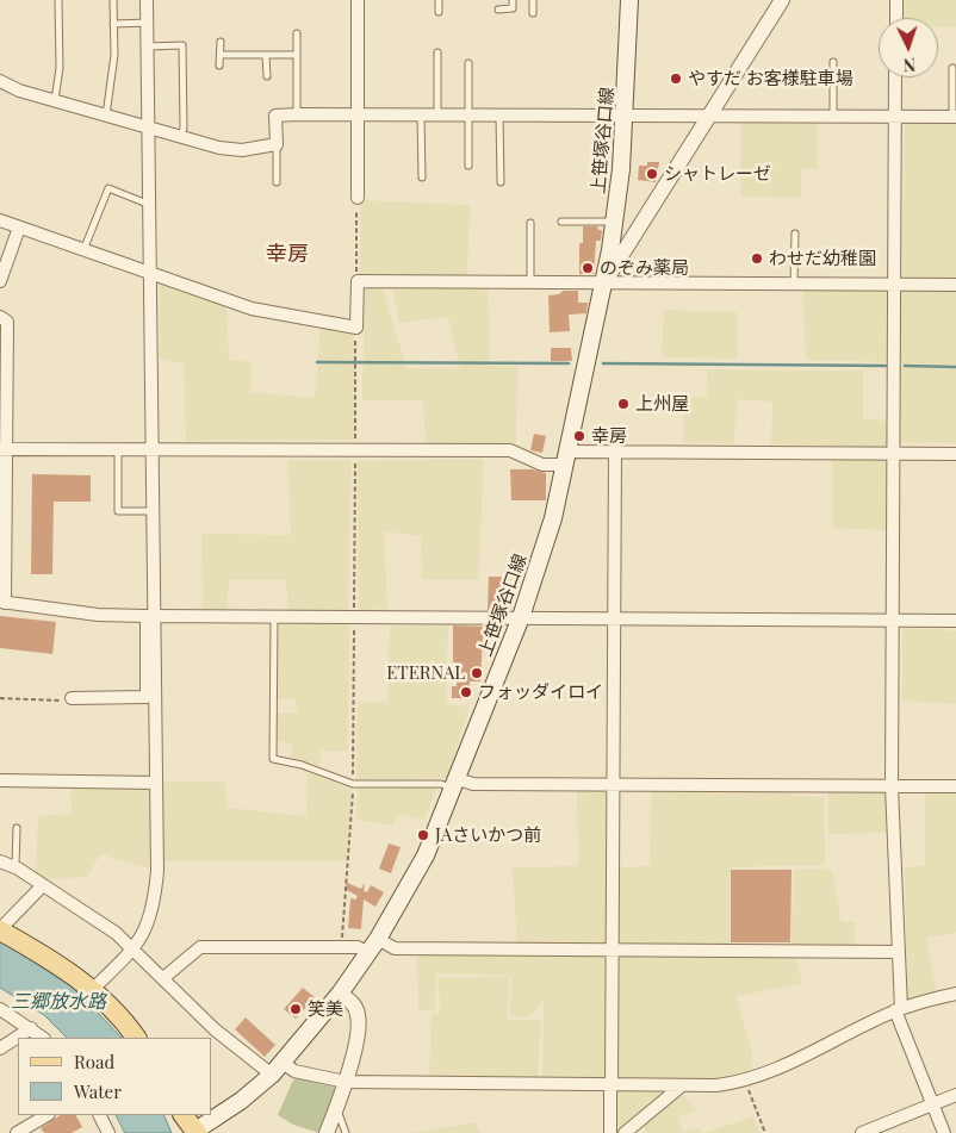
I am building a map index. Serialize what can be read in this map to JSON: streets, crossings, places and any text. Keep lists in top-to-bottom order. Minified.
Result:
{"streets":{"main road":["上笹塚谷口線"]},"districts":["幸房"],"water":["三郷放水路"],"places":["やすだ お客様駐車場","シャトレーゼ","わせだ幼稚園","のぞみ薬局","上州屋","幸房","ETERNAL","フォッダイロイ","JAさいかつ前","笑美"],"legend":["Road","Water"],"north":"bottom"}
